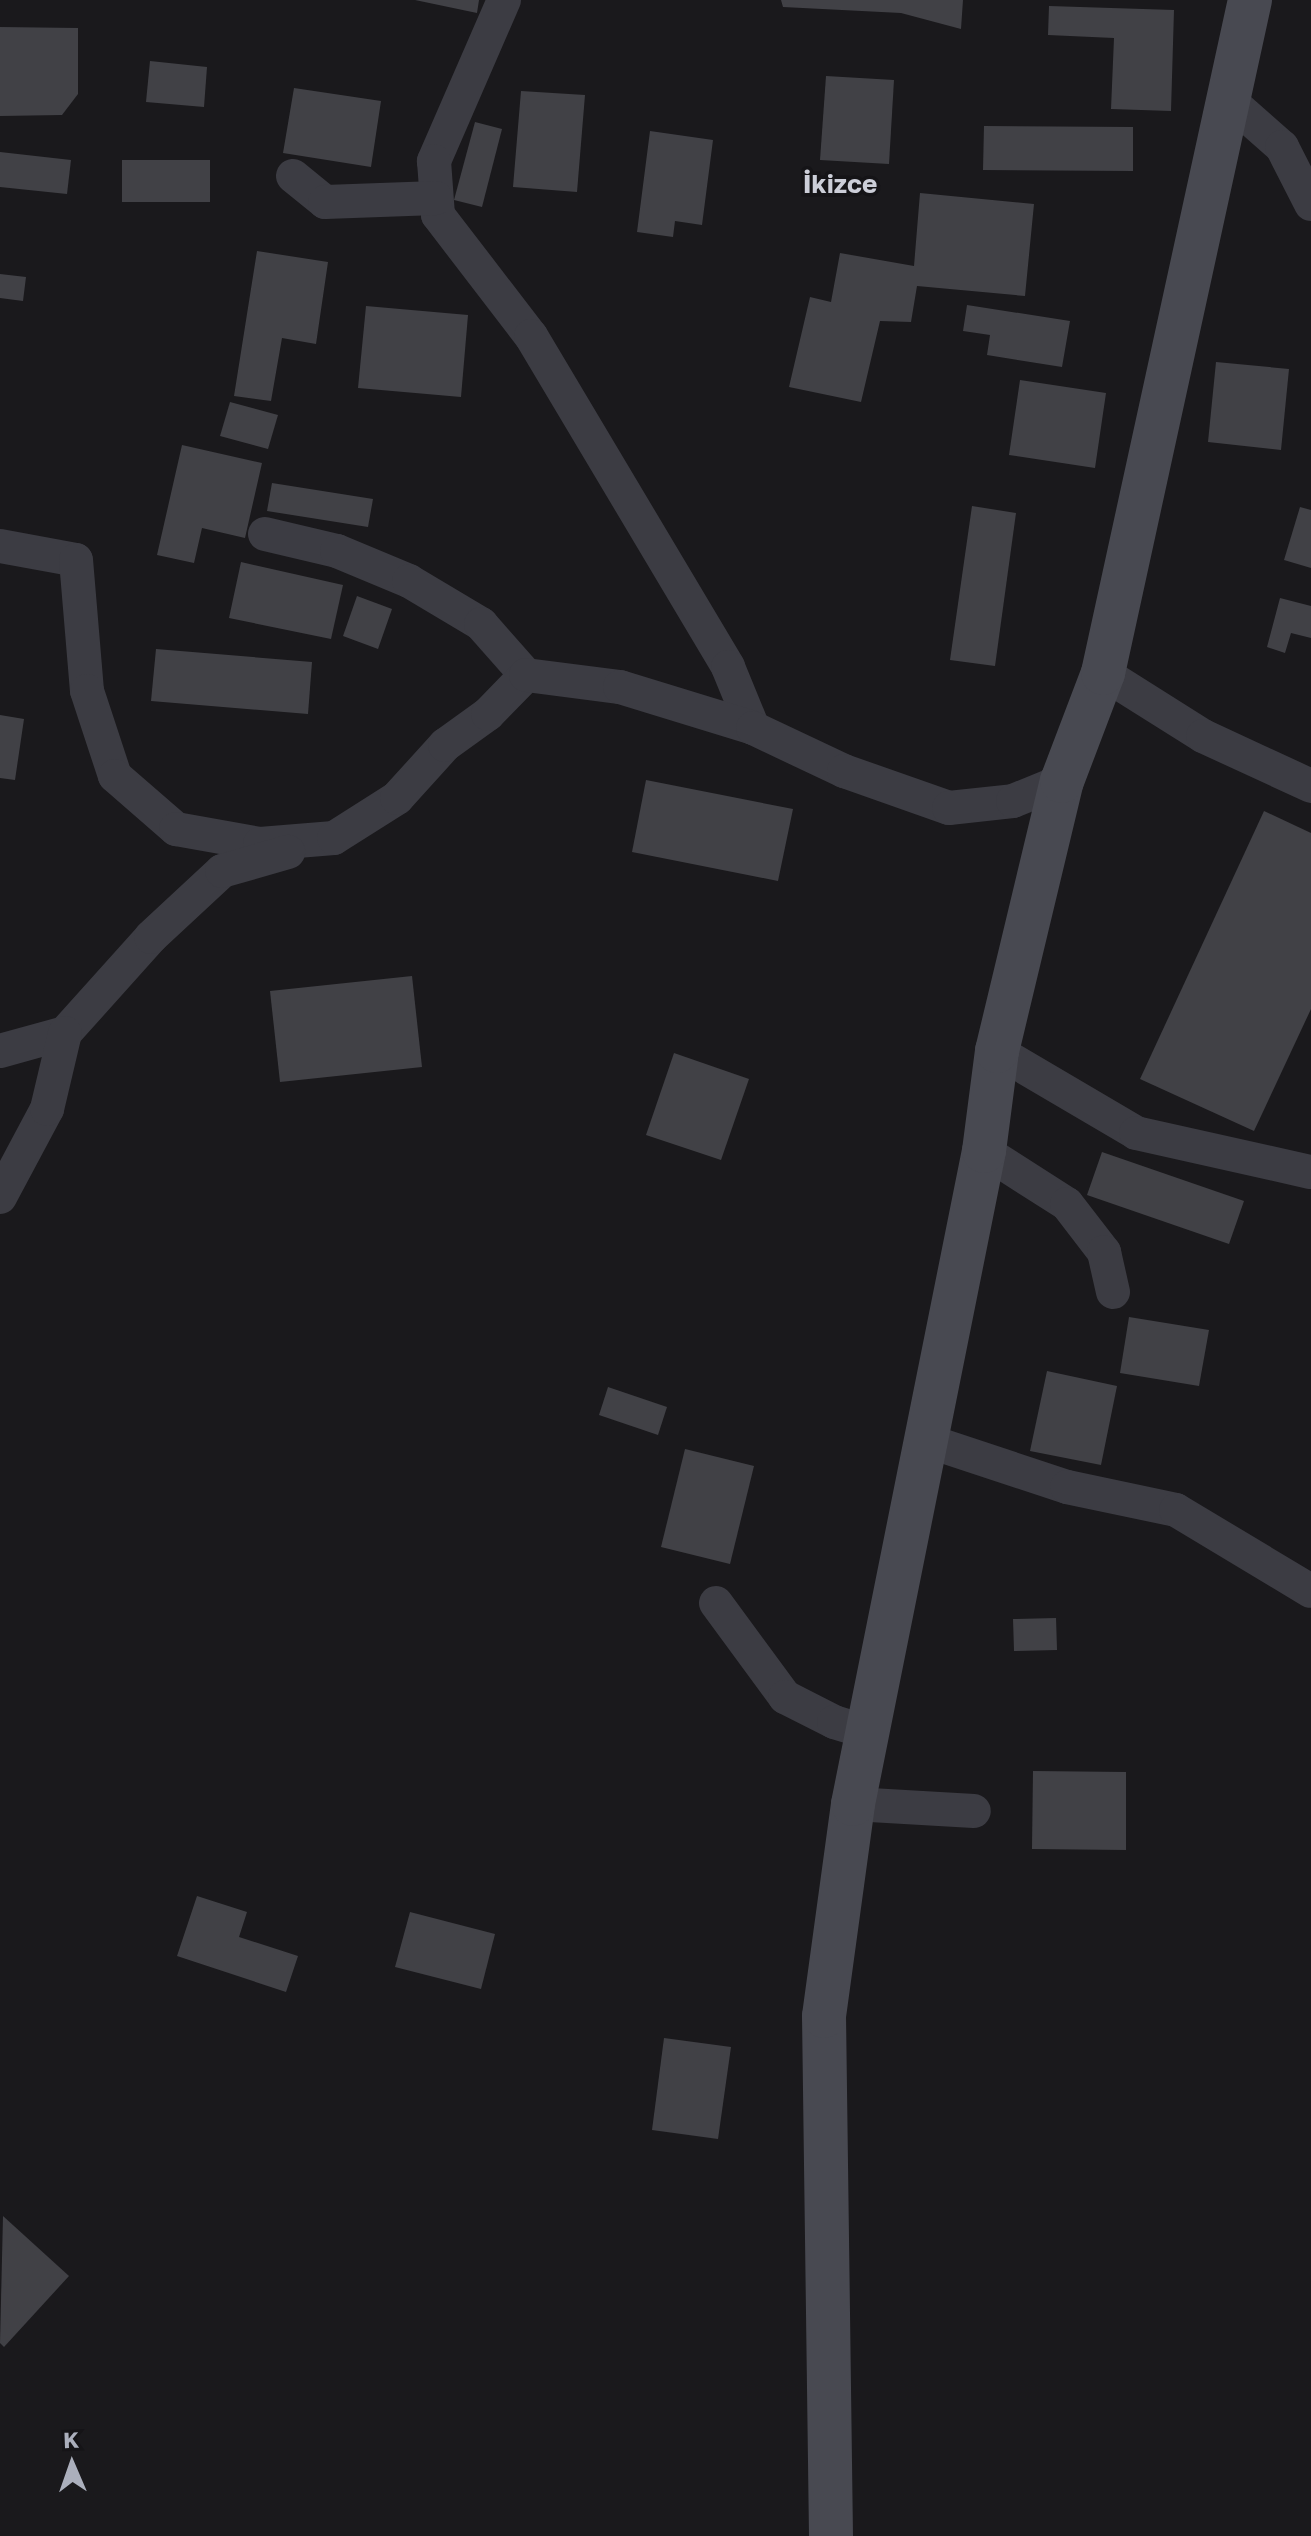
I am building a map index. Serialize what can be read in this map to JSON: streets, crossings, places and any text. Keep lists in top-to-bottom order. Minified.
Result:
{"districts":["İkizce"],"north":"top"}
